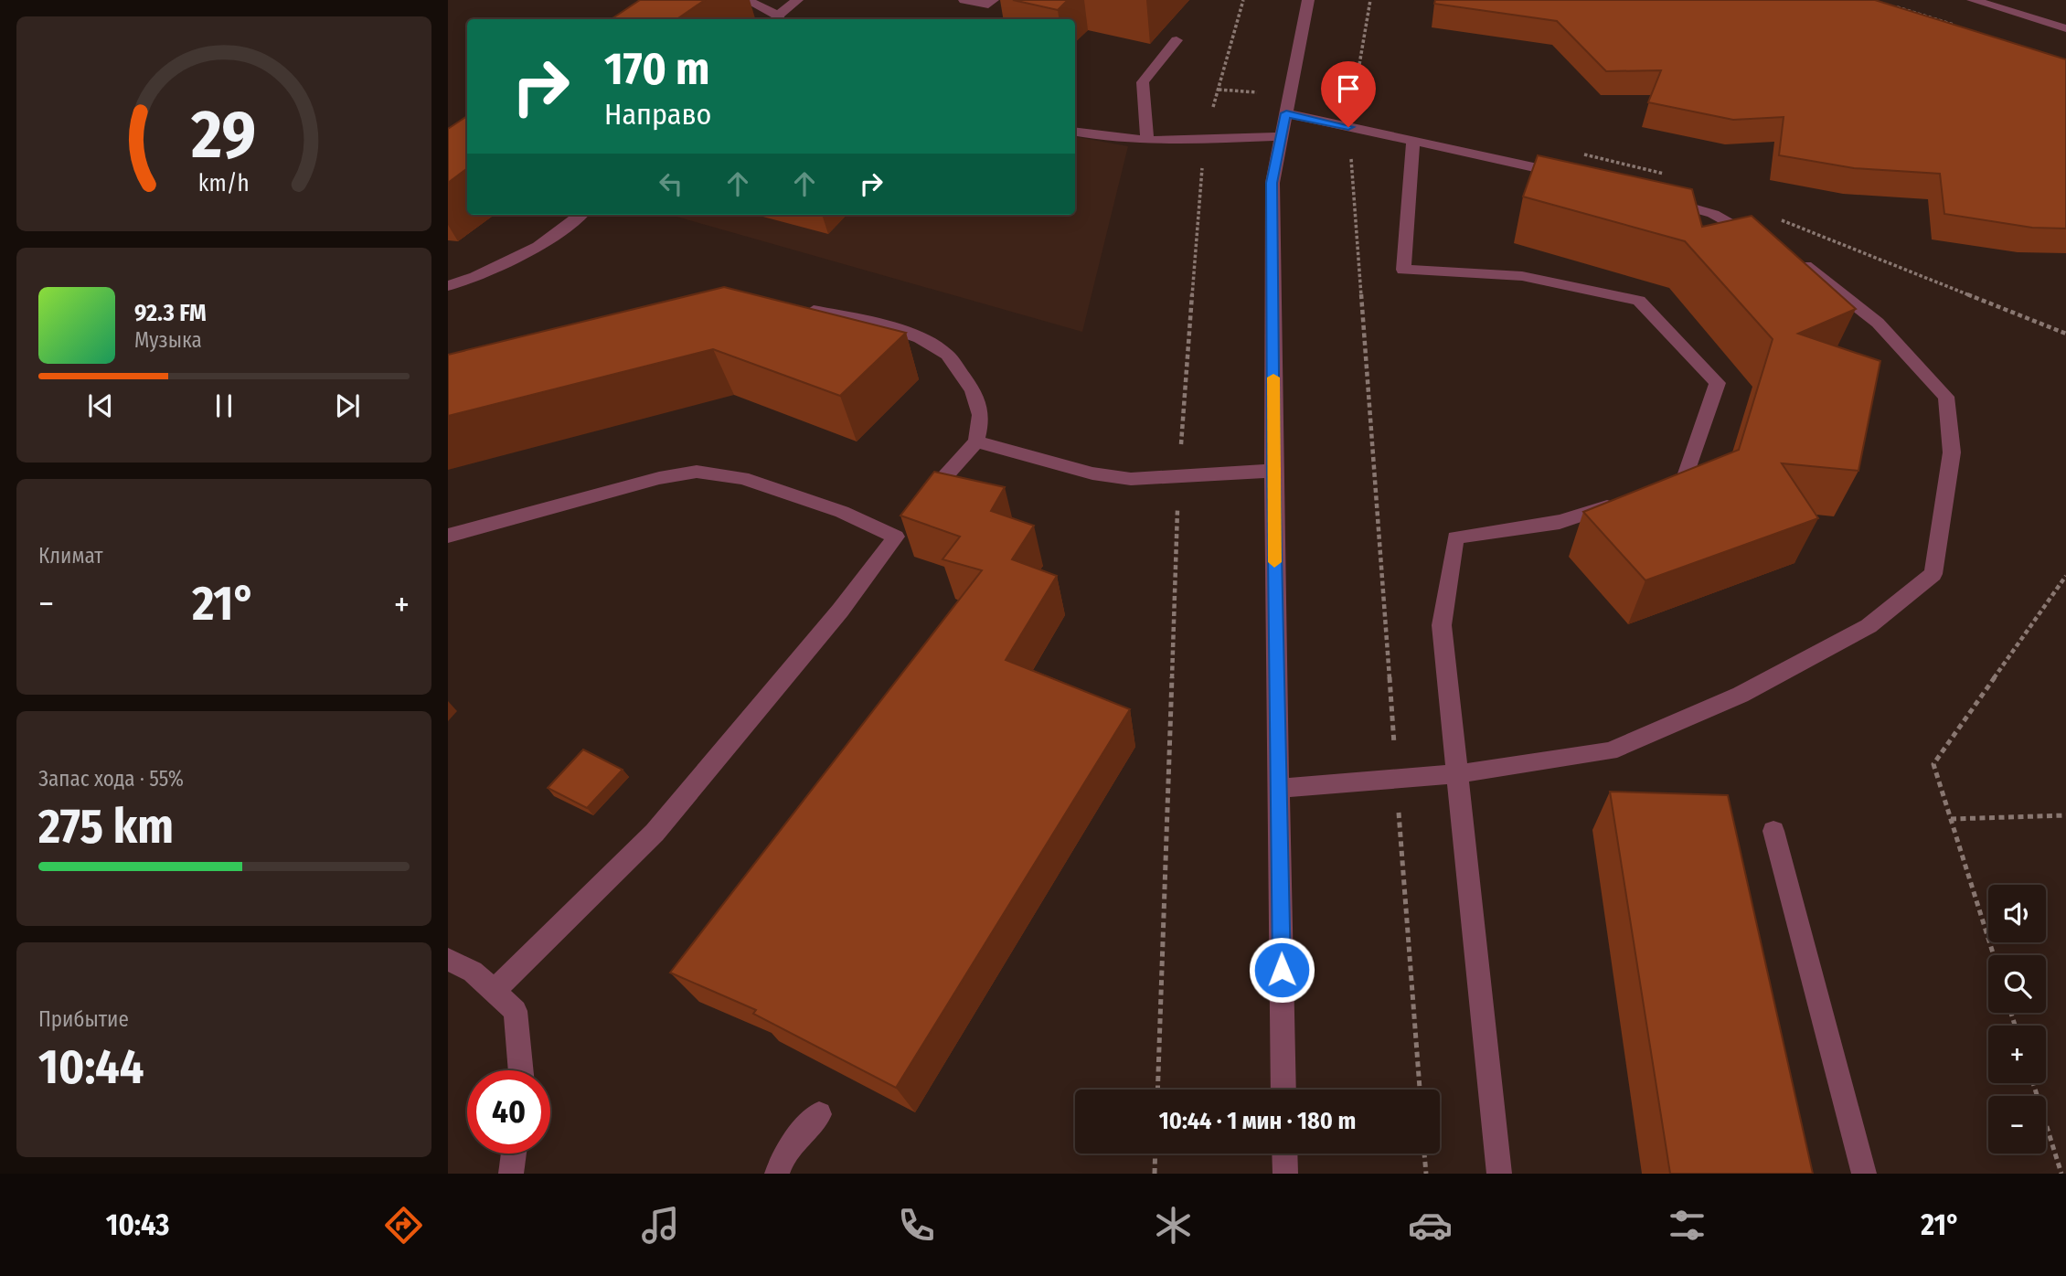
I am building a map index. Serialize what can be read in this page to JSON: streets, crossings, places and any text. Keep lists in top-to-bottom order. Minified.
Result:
{"page":{"turn":["170 m","Направо"],"song":["92.3 FM","Музыка"],"tile":["Климат",["Запас хода · 55%","275 km"],["Прибытие","10:44"]],"heat":["−","21°","+"],"map_buttons":["+","−"],"limit":"40","trip":"10:44 · 1 мин · 180 m","tabs":["10:43","21°"],"gauge":["29","km/h"]}}
